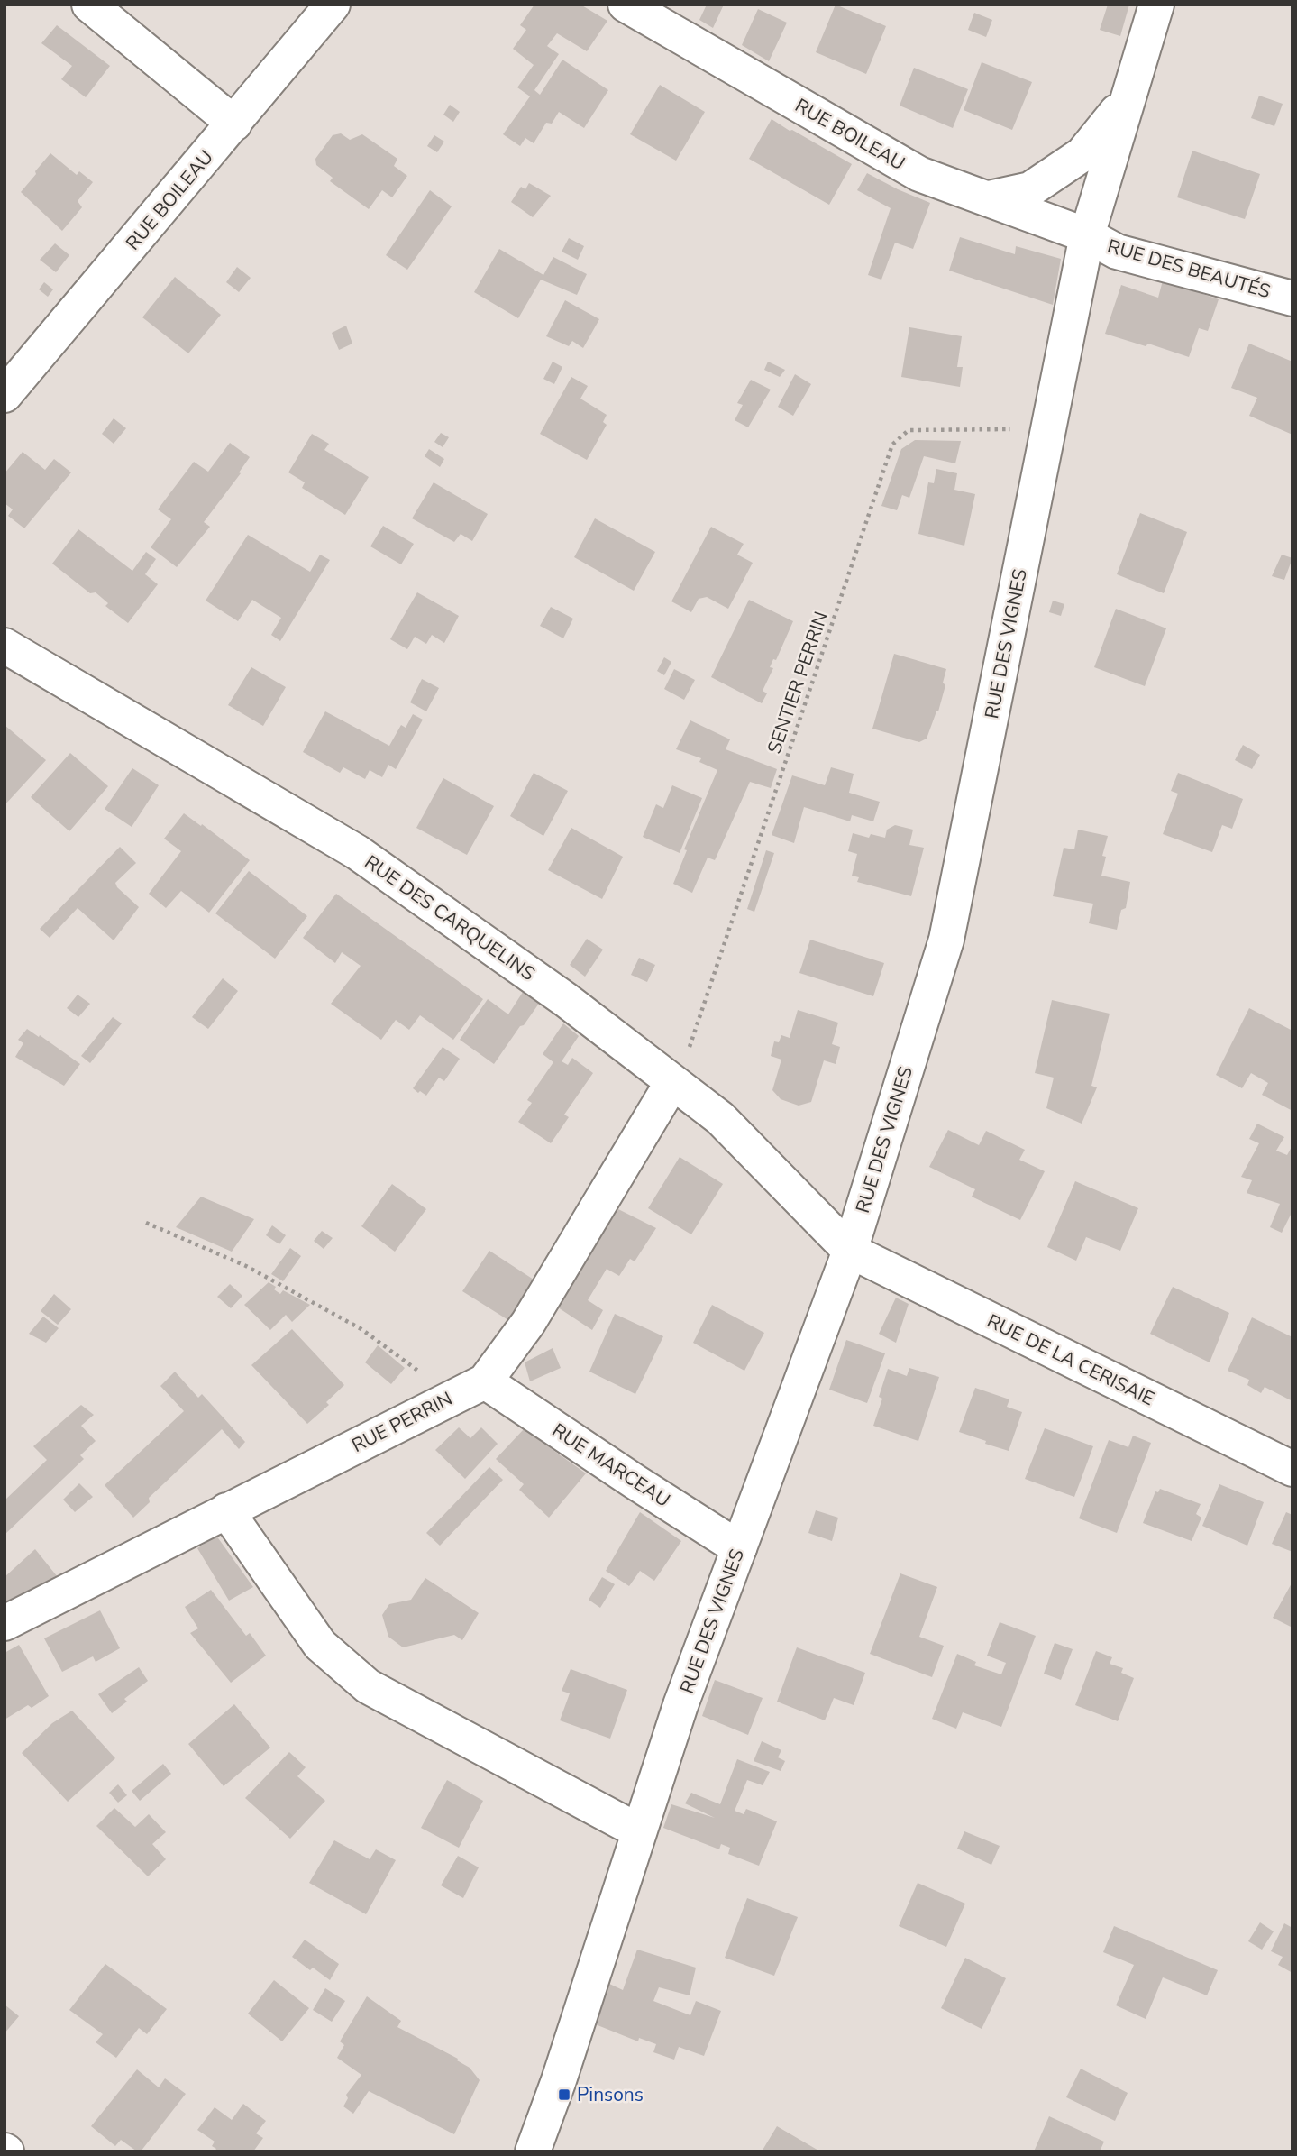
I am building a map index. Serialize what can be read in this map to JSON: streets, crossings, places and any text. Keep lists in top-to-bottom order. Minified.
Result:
{"streets":{"street":["RUE BOILEAU","RUE DES BEAUTÉS","RUE DES VIGNES","RUE DES CARQUELINS","RUE DE LA CERISAIE","RUE PERRIN","RUE MARCEAU"],"path":["SENTIER PERRIN"]},"crossings":[["RUE BOILEAU","RUE DES BEAUTÉS"],["RUE BOILEAU","RUE DES VIGNES"],["RUE DES BEAUTÉS","RUE DES VIGNES"],["RUE DES VIGNES","SENTIER PERRIN"],["RUE DES VIGNES","RUE DES CARQUELINS"],["RUE DES VIGNES","RUE DE LA CERISAIE"],["RUE DES VIGNES","RUE MARCEAU"],["SENTIER PERRIN","RUE DES CARQUELINS"],["SENTIER PERRIN","RUE PERRIN"],["RUE DES CARQUELINS","RUE DE LA CERISAIE"],["RUE DES CARQUELINS","RUE PERRIN"],["RUE PERRIN","RUE MARCEAU"]],"places":{"transit":["Pinsons"]}}
